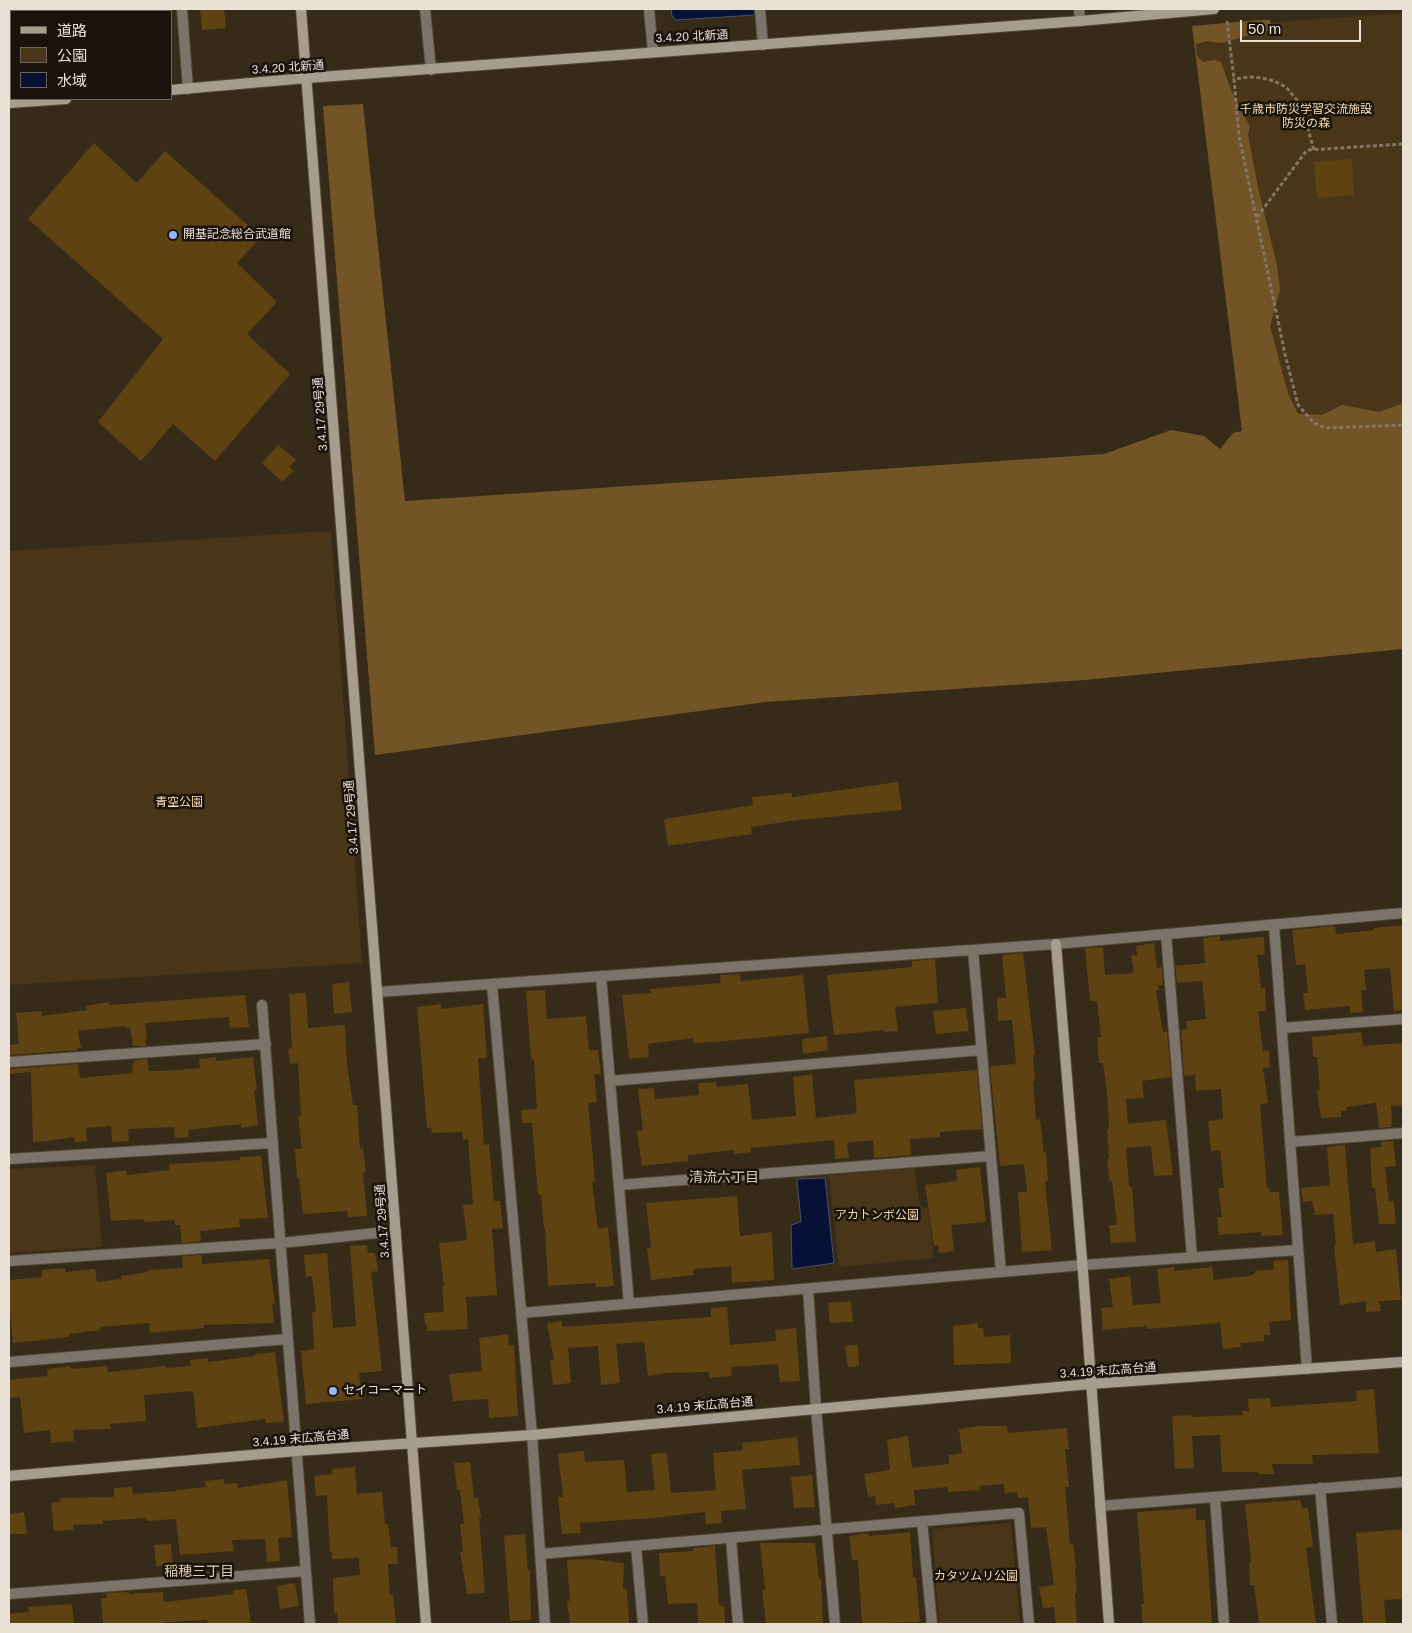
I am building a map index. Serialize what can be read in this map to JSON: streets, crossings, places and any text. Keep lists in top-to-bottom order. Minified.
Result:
{"streets":{"street":["3.4.20 北新通","3.4.17 29号通","3.4.19 末広高台通"]},"crossings":[["3.4.20 北新通","3.4.17 29号通"],["3.4.17 29号通","3.4.19 末広高台通"]],"districts":["清流六丁目","稲穂三丁目"],"parks":["千歳市防災学習交流施設 防災の森","青空公園","アカトンボ公園","カタツムリ公園"],"places":["開基記念総合武道館","セイコーマート"],"legend":["道路","公園","水域"],"scale_bar":"50 m"}
